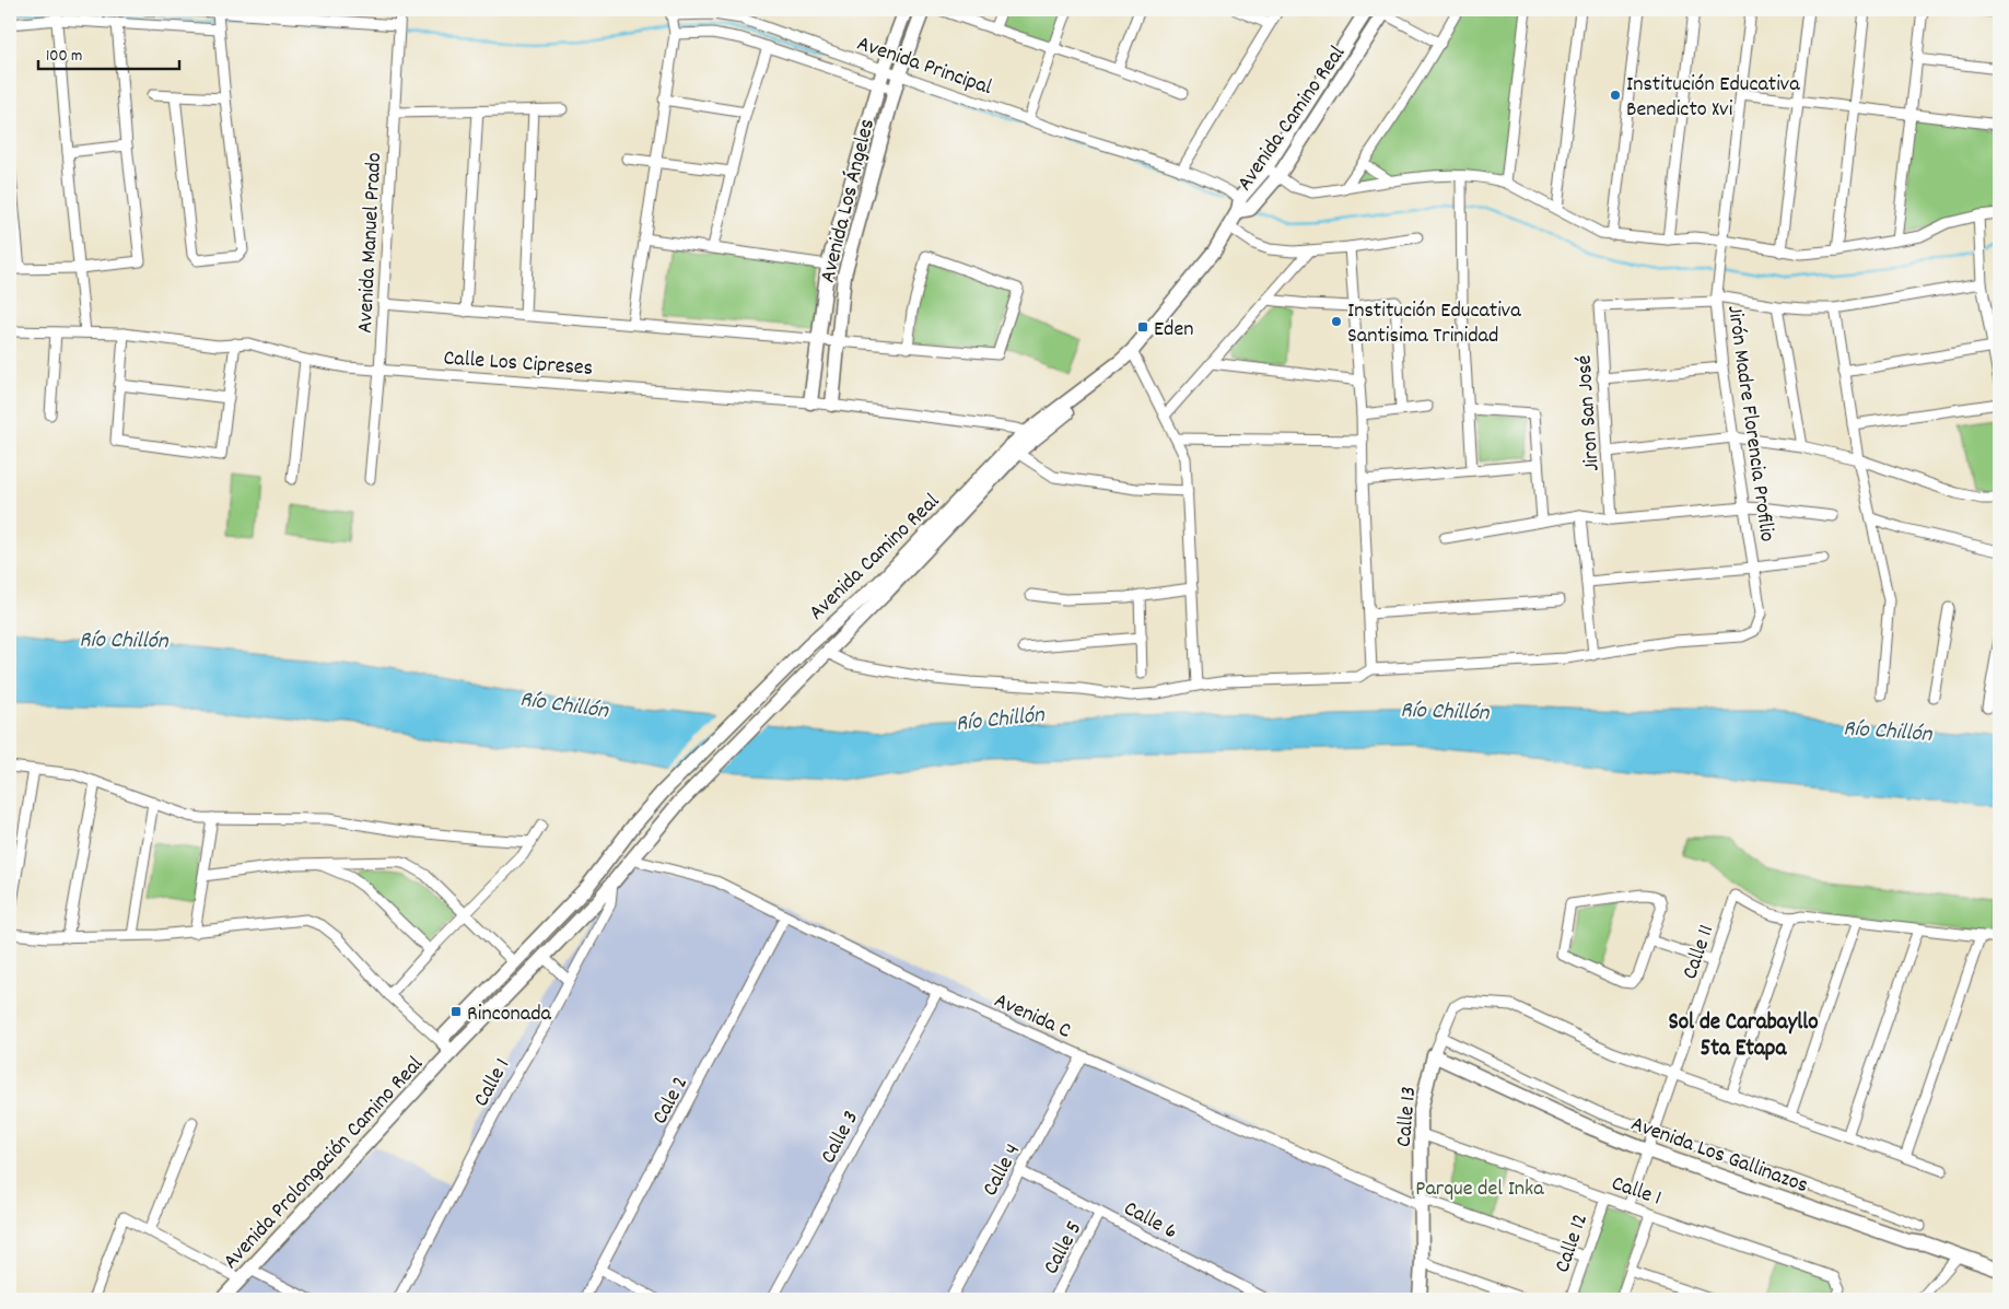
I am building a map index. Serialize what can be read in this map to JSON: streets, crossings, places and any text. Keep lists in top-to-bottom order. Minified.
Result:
{"streets":{"main road":["Avenida Camino Real","Avenida Los Ángeles","Calle 13","Avenida Los Gallinazos","Avenida Prolongación Camino Real"],"street":["Avenida Principal","Avenida Manuel Prado","Calle Los Cipreses","Jiron San José","Jirón Madre Florencia Profilio","Calle 11","Avenida C","Calle 1","Cale 2","Calle 3","Calle 4","Calle 6","Calle 12","Calle 5"]},"crossings":[["Avenida Principal","Avenida Camino Real"],["Avenida Principal","Avenida Los Ángeles"],["Avenida Camino Real","Calle Los Cipreses"],["Avenida Camino Real","Avenida Prolongación Camino Real"],["Avenida Los Ángeles","Calle Los Cipreses"],["Avenida Manuel Prado","Calle Los Cipreses"],["Jiron San José","Jirón Madre Florencia Profilio"],["Calle 11","Calle 1"],["Calle 11","Calle 13"],["Calle 11","Avenida Los Gallinazos"],["Avenida C","Cale 2"],["Avenida C","Calle 13"],["Avenida C","Calle 3"],["Avenida C","Avenida Prolongación Camino Real"],["Avenida C","Calle 4"],["Calle 1","Calle 13"],["Calle 1","Avenida Prolongación Camino Real"],["Calle 1","Calle 12"],["Calle 13","Avenida Los Gallinazos"],["Calle 4","Calle 6"],["Calle 6","Calle 5"]],"districts":["Sol de Carabayllo 5ta Etapa"],"water":["Río Chillón"],"parks":["Parque del Inka"],"places":{"other":["Institución Educativa Benedicto Xvi","Institución Educativa Santisima Trinidad"],"transit":["Eden","Rinconada"]},"scale_bar":"100 m"}
